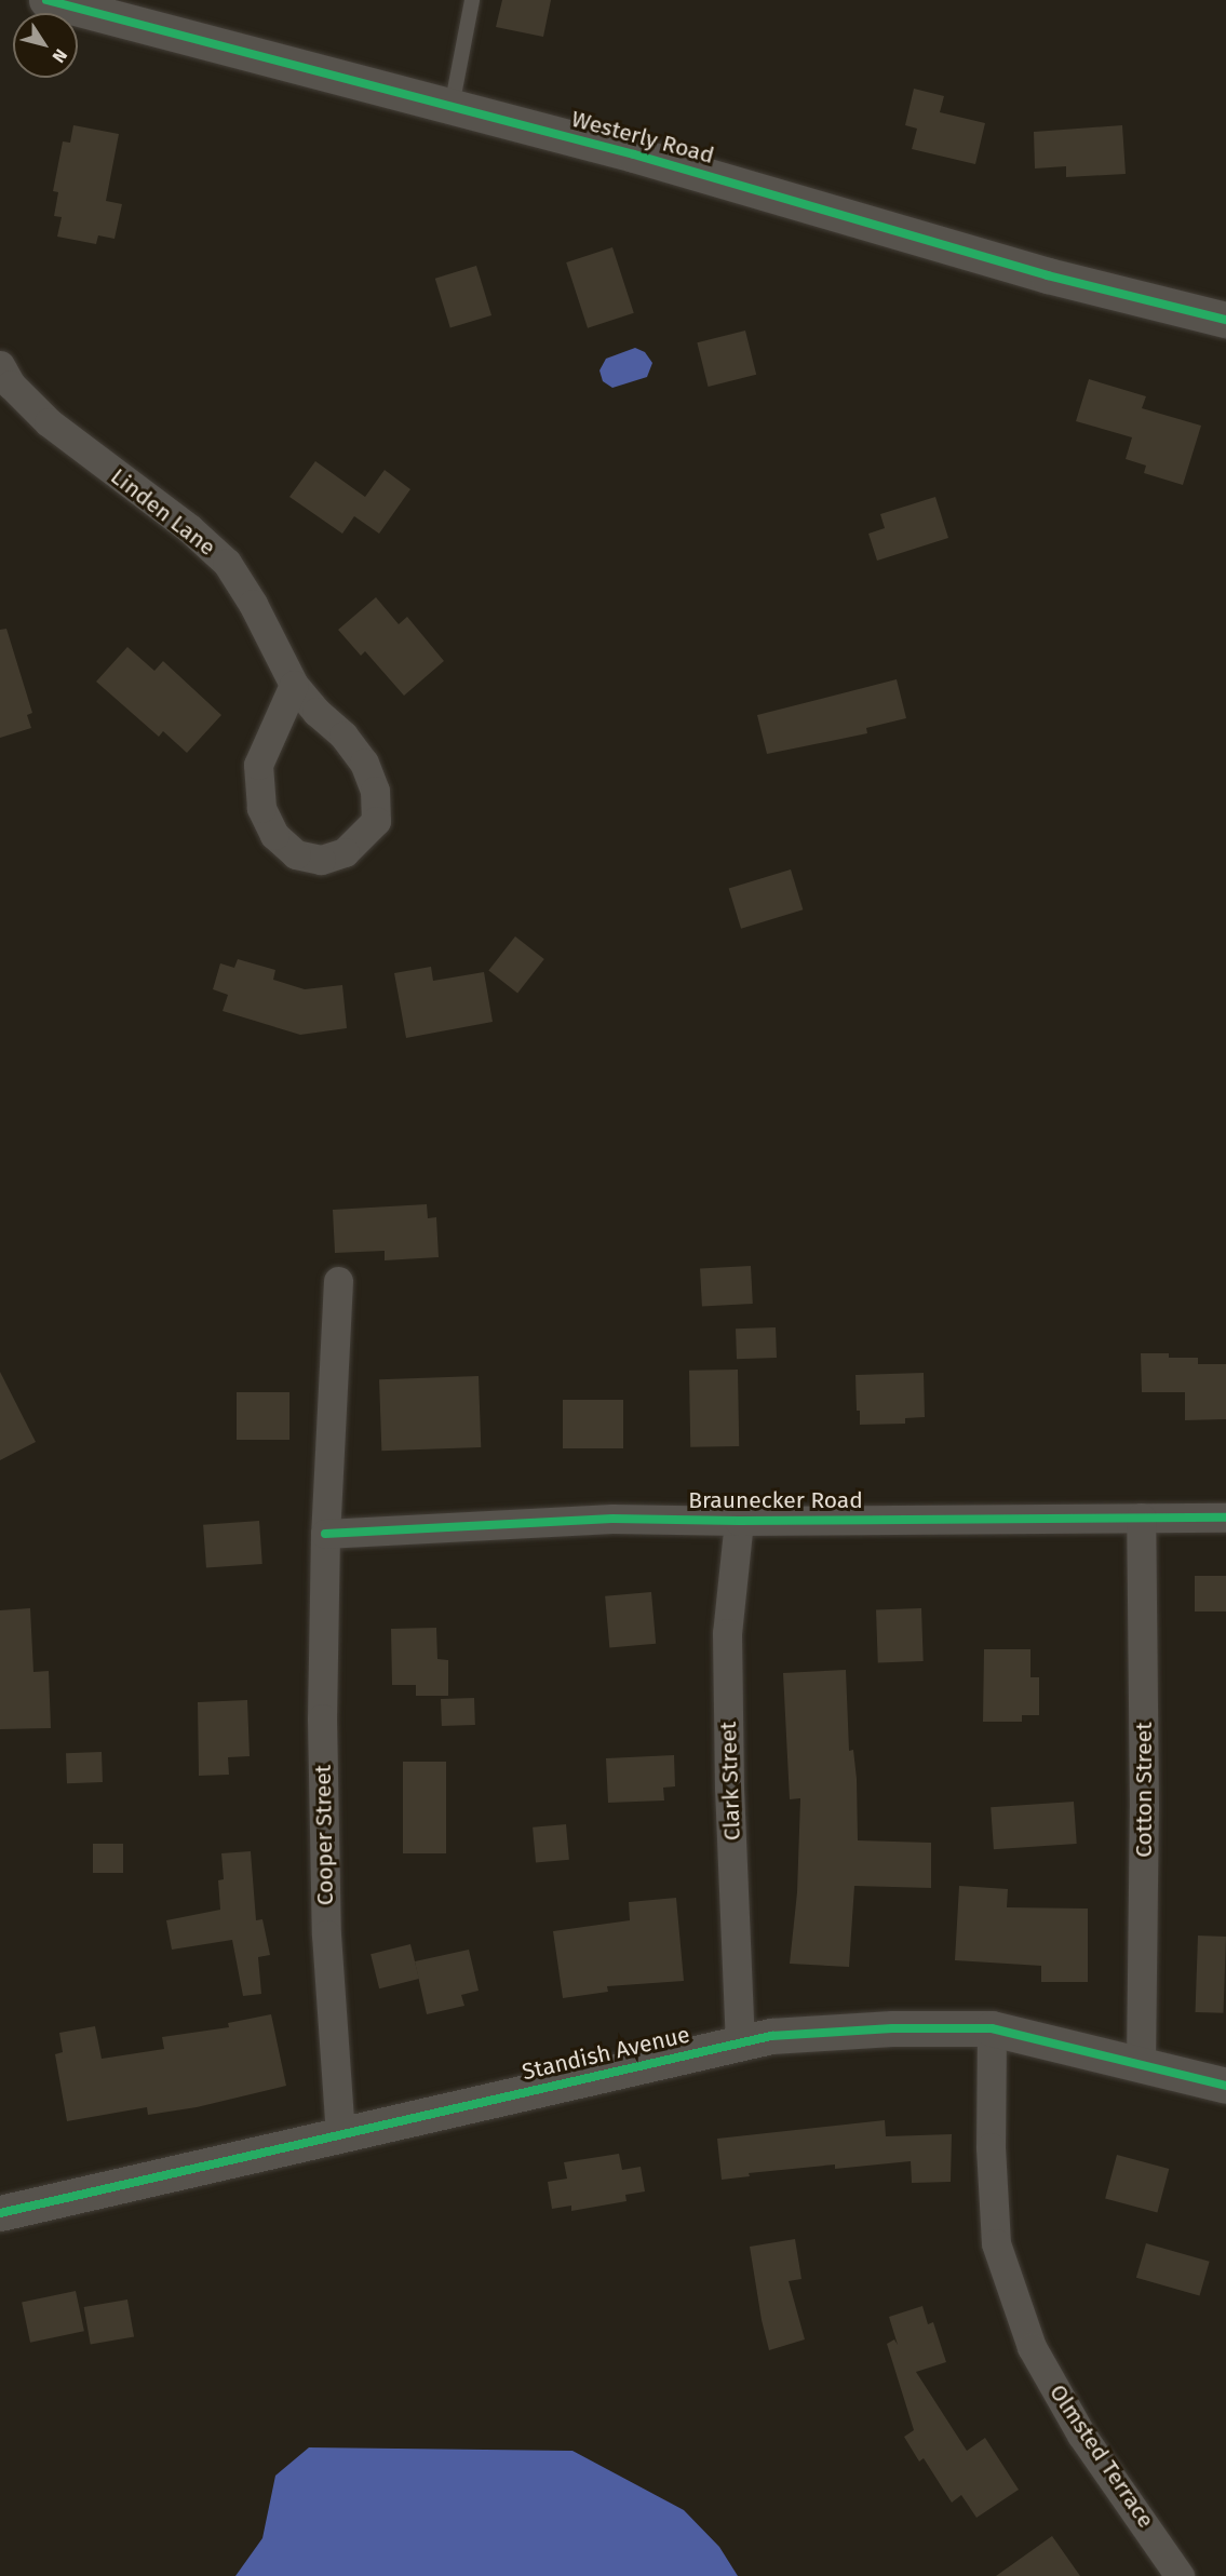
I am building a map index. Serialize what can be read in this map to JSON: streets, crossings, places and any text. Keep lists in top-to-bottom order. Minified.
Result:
{"streets":{"street":["Westerly Road","Linden Lane","Braunecker Road","Clark Street","Cotton Street","Cooper Street","Standish Avenue","Olmsted Terrace"]},"crossings":[["Braunecker Road","Clark Street"],["Braunecker Road","Cotton Street"],["Braunecker Road","Cooper Street"],["Clark Street","Standish Avenue"],["Cotton Street","Standish Avenue"],["Cooper Street","Standish Avenue"],["Standish Avenue","Olmsted Terrace"]],"north":"bottom right"}
